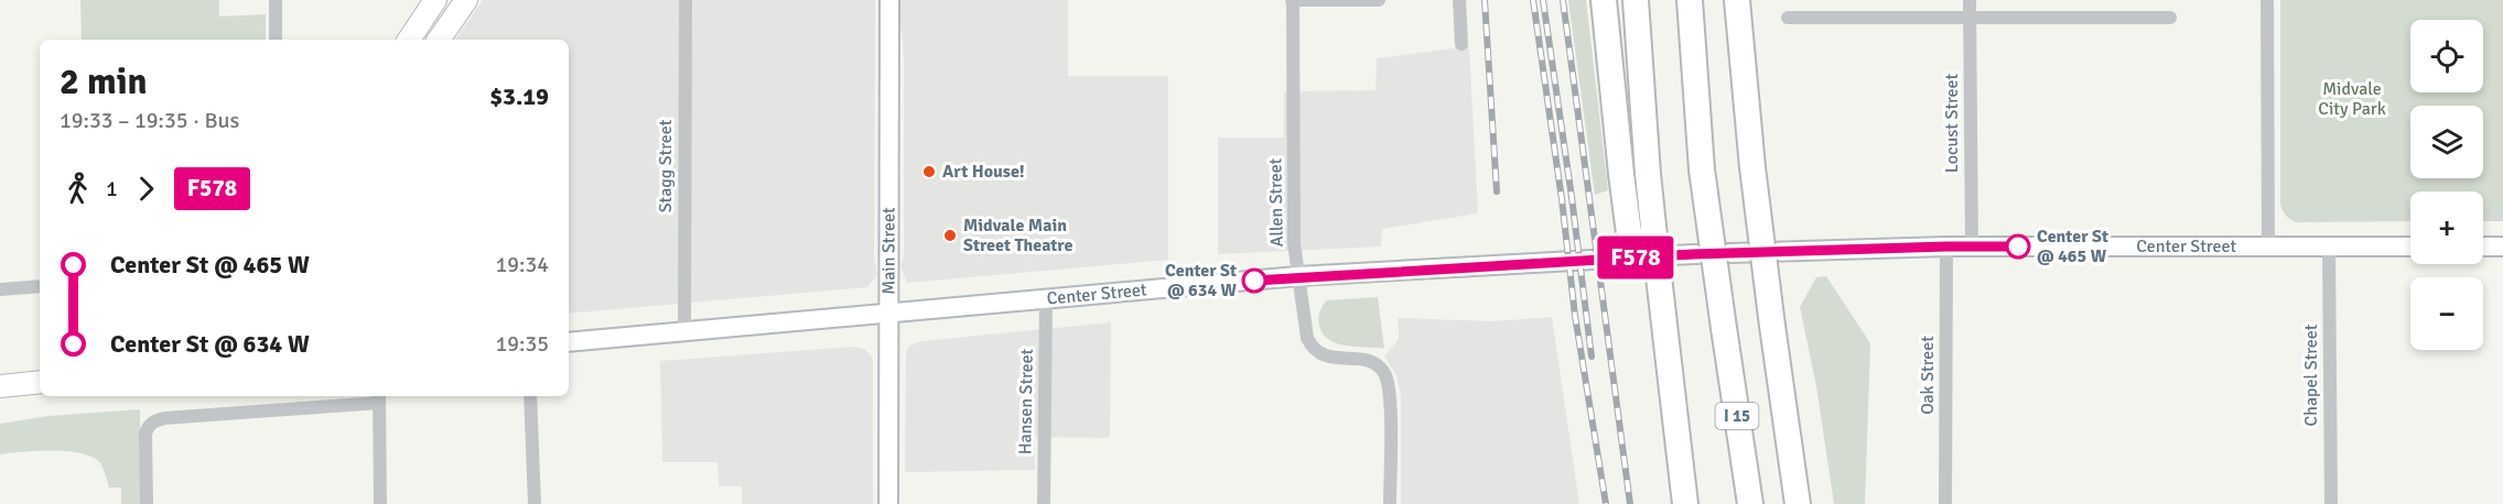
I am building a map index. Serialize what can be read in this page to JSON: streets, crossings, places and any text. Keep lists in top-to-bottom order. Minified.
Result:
{"streets":{"highway":["I 15"],"main road":["Center Street","Main Street"],"street":["Locust Street","Stagg Street","Allen Street","Oak Street","Chapel Street","Hansen Street"]},"crossings":[["Locust Street","Center Street"],["Stagg Street","Center Street"],["Allen Street","Center Street"],["Center Street","Main Street"],["Center Street","Oak Street"],["Center Street","Chapel Street"],["Center Street","Hansen Street"]],"parks":["Midvale City Park"],"places":["Art House!","Midvale Main Street Theatre","Center St @ 465 W","Center St @ 634 W"],"lines":["bus line F578"],"page":{"on_map":"F578","map_buttons":["+","−"],"heading":["2 min","19:33 – 19:35 · Bus","$3.19"],"legs":["1","F578"],"list":[{"name":"Center St @ 465 W","value":"19:34"},{"name":"Center St @ 634 W","value":"19:35"}]}}
